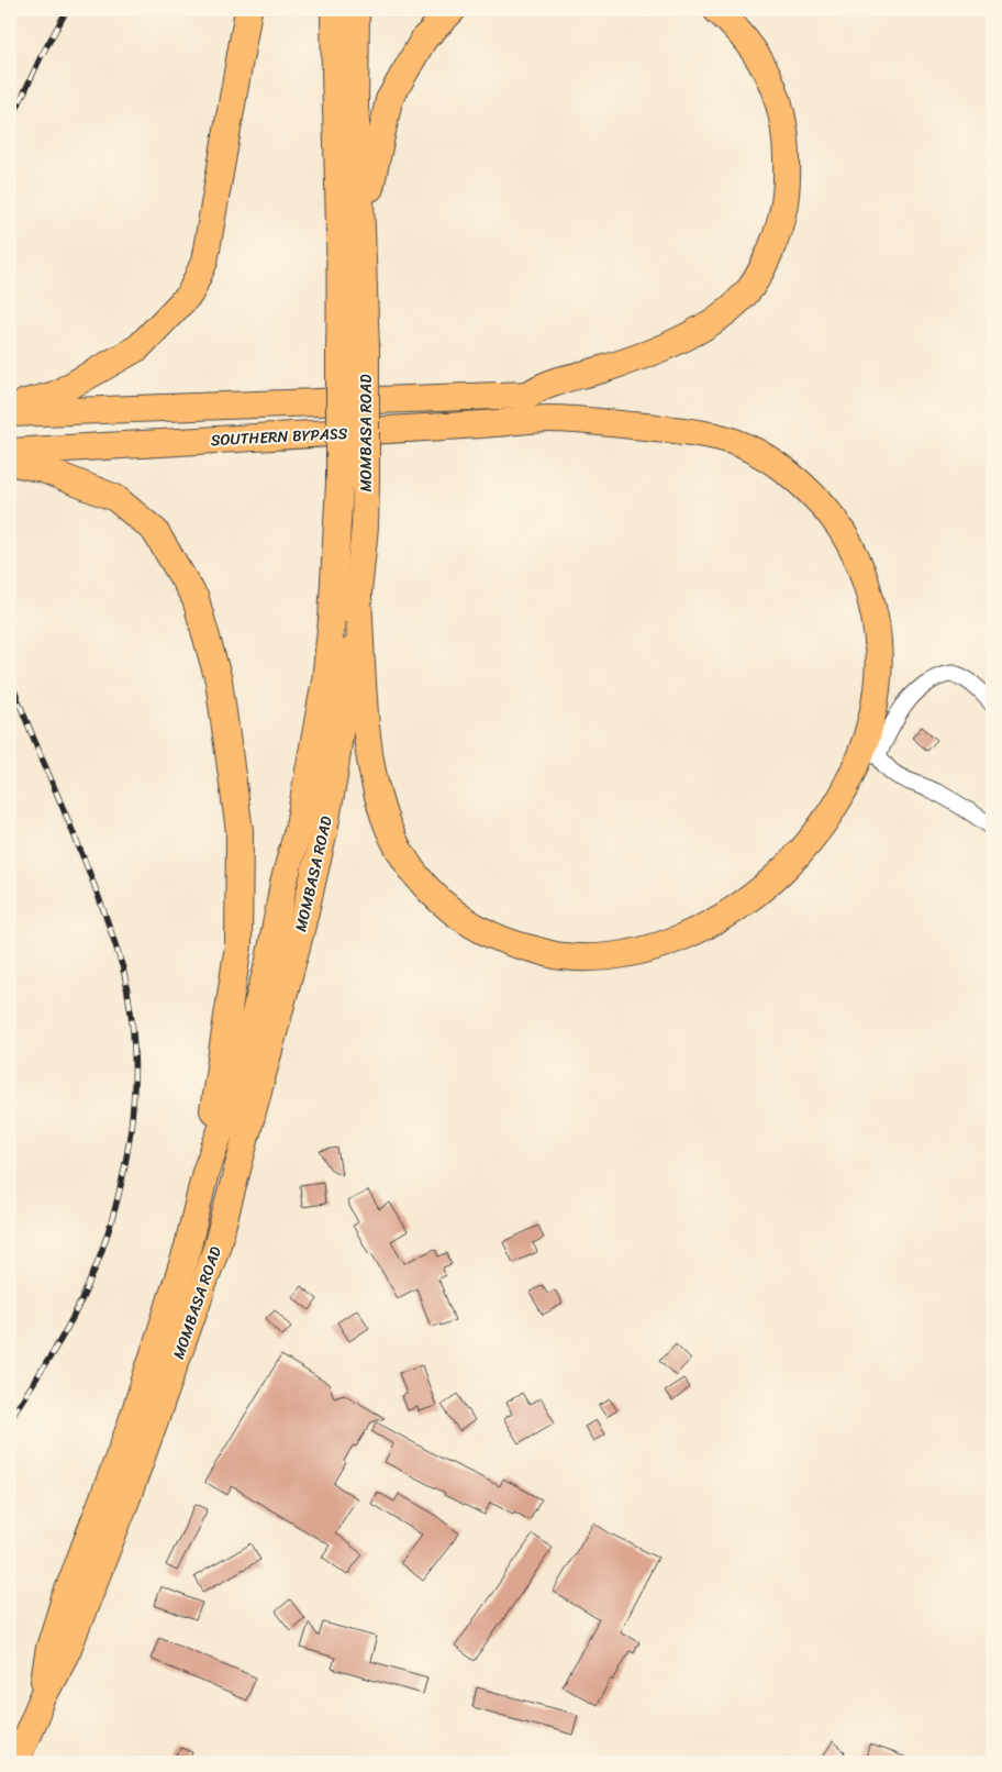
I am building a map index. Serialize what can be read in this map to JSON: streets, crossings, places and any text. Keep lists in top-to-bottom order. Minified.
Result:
{"streets":{"highway":["MOMBASA ROAD","SOUTHERN BYPASS"]},"crossings":[["MOMBASA ROAD","SOUTHERN BYPASS"]]}
